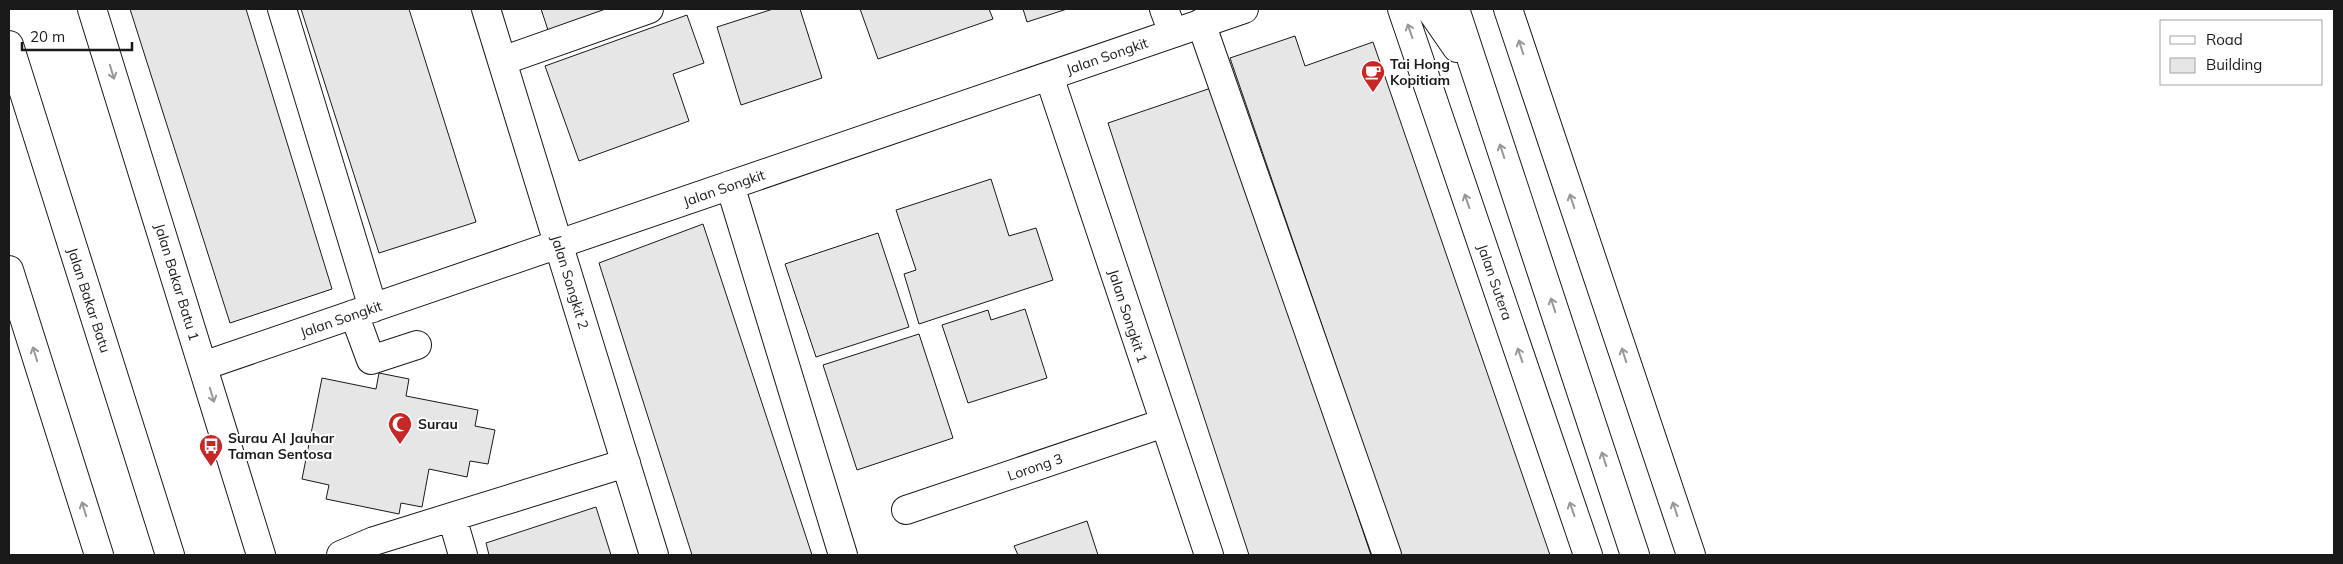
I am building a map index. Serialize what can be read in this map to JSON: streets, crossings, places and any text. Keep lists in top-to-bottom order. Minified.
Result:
{"streets":{"street":["Jalan Songkit","Jalan Bakar Batu 1","Jalan Songkit 2","Jalan Sutera","Jalan Bakar Batu","Jalan Songkit 1","Lorong 3"]},"crossings":[["Jalan Songkit","Jalan Bakar Batu 1"],["Jalan Songkit","Jalan Songkit 2"],["Jalan Songkit","Jalan Songkit 1"],["Jalan Songkit 1","Lorong 3"]],"places":{"cafe":["Tai Hong Kopitiam"],"mosque":["Surau"],"bus stop":["Surau Al Jauhar Taman Sentosa"]},"legend":["Road","Building"],"scale_bar":"20 m"}
